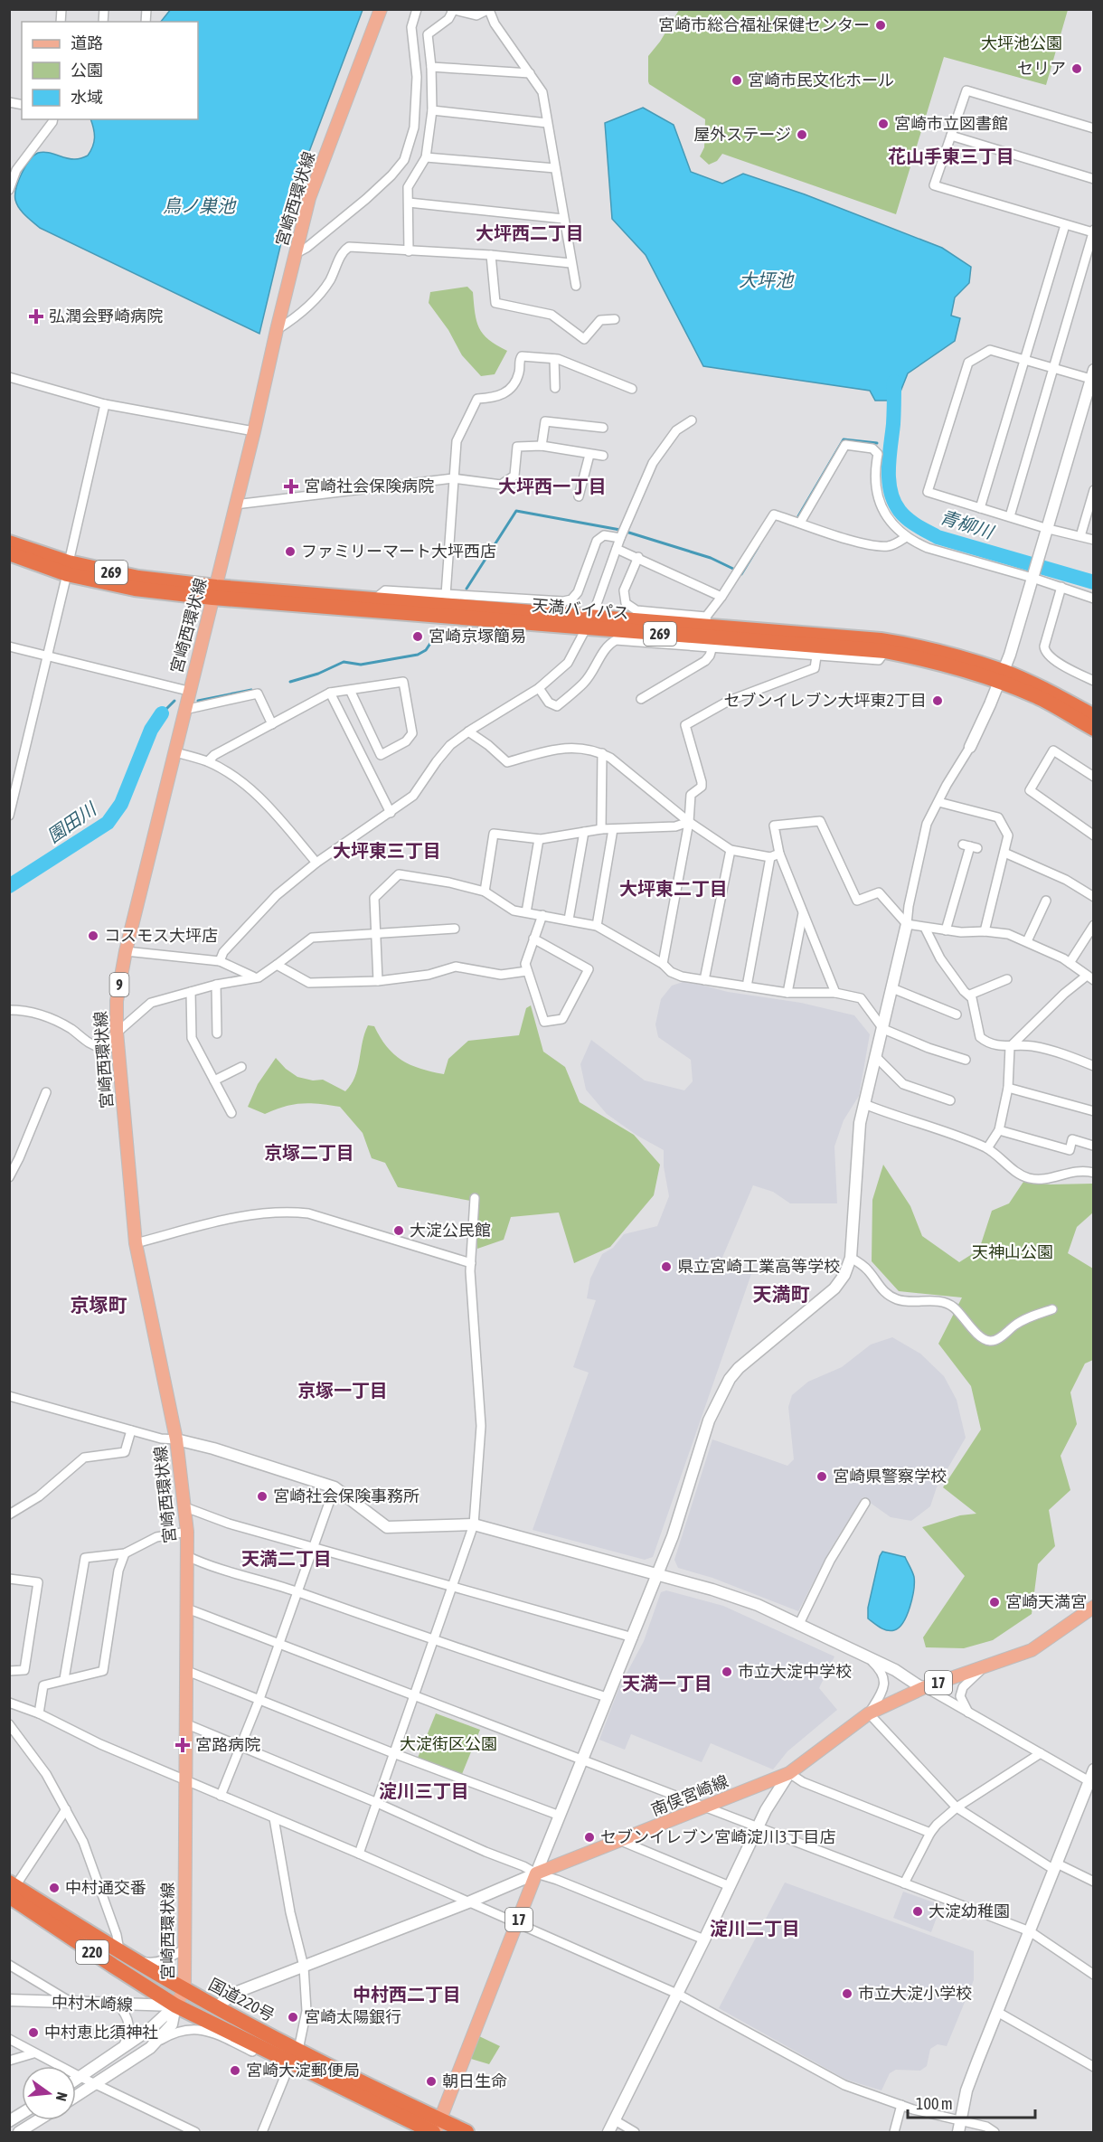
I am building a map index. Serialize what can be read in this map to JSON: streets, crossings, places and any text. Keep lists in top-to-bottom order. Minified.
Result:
{"streets":{"highway":["269","天満バイパス","220","国道220号"],"main road":["宮崎西環状線","9","17","南俣宮崎線"],"street":["中村木崎線"]},"crossings":[["宮崎西環状線","269"],["宮崎西環状線","天満バイパス"],["宮崎西環状線","国道220号"],["宮崎西環状線","中村木崎線"],["269","天満バイパス"],["17","南俣宮崎線"],["17","国道220号"],["国道220号","中村木崎線"]],"districts":["花山手東三丁目","大坪西二丁目","大坪西一丁目","大坪東三丁目","大坪東二丁目","京塚二丁目","天満町","京塚町","京塚一丁目","天満二丁目","天満一丁目","淀川三丁目","淀川二丁目","中村西二丁目"],"water":["鳥ノ巣池","大坪池","青柳川","園田川"],"parks":["大坪池公園","天神山公園","大淀街区公園"],"places":{"other":["宮崎市総合福祉保健センター","セリア","宮崎市民文化ホール","宮崎市立図書館","屋外ステージ","ファミリーマート大坪西店","宮崎京塚簡易","セブンイレブン大坪東2丁目","コスモス大坪店","大淀公民館","県立宮崎工業高等学校","宮崎県警察学校","宮崎社会保険事務所","宮崎天満宮","市立大淀中学校","セブンイレブン宮崎淀川3丁目店","中村通交番","大淀幼稚園","市立大淀小学校","宮崎太陽銀行","中村恵比須神社","宮崎大淀郵便局","朝日生命"],"health":["弘潤会野崎病院","宮崎社会保険病院","宮路病院"]},"legend":["道路","公園","水域"],"scale_bar":"100 m","north":"right"}
